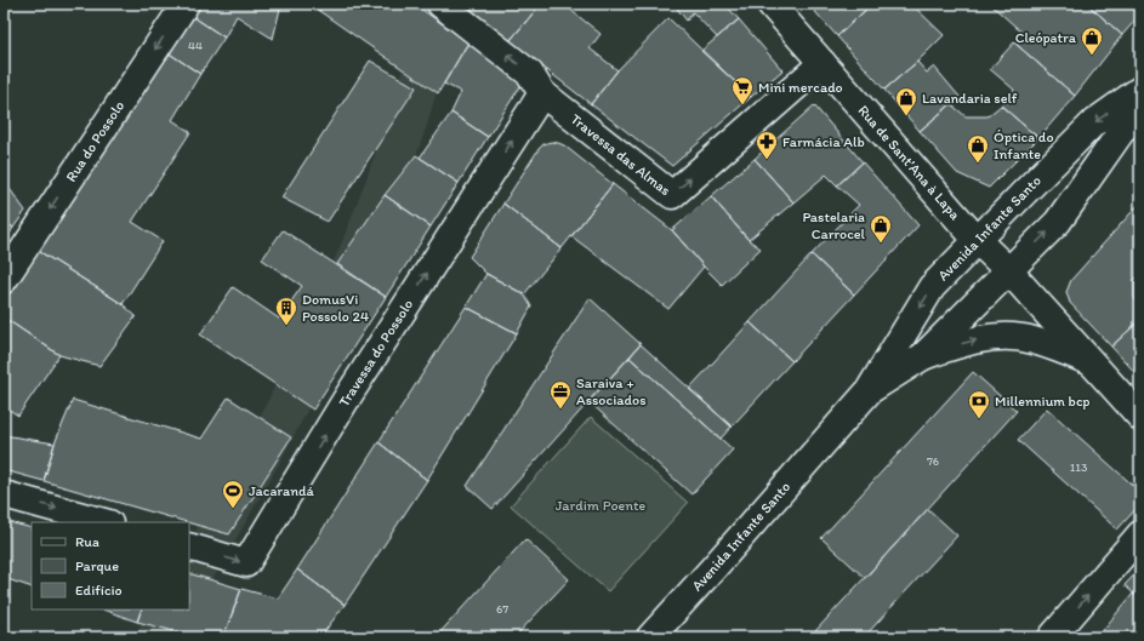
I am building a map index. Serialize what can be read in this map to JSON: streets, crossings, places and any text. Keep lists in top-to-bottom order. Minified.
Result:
{"streets":{"street":["Rua do Possolo","Travessa das Almas","Rua de Sant'Ana à Lapa","Avenida Infante Santo","Travessa do Possolo"]},"crossings":[["Travessa das Almas","Rua de Sant'Ana à Lapa"],["Travessa das Almas","Travessa do Possolo"],["Rua de Sant'Ana à Lapa","Avenida Infante Santo"]],"one_way":["Rua do Possolo","Travessa do Possolo"],"parks":["Jardim Poente"],"places":{"shop":["Cleópatra","Lavandaria self","Óptica do Infante","Pastelaria Carrocel"],"supermarket":["Mini mercado"],"pharmacy":["Farmácia Alb"],"building":["DomusVi Possolo 24"],"office":["Saraiva + Associados"],"bank":["Millennium bcp"],"sports":["Jacarandá"]},"house_numbers":["44","76","113","67"],"legend":["Rua","Parque","Edifício"]}
